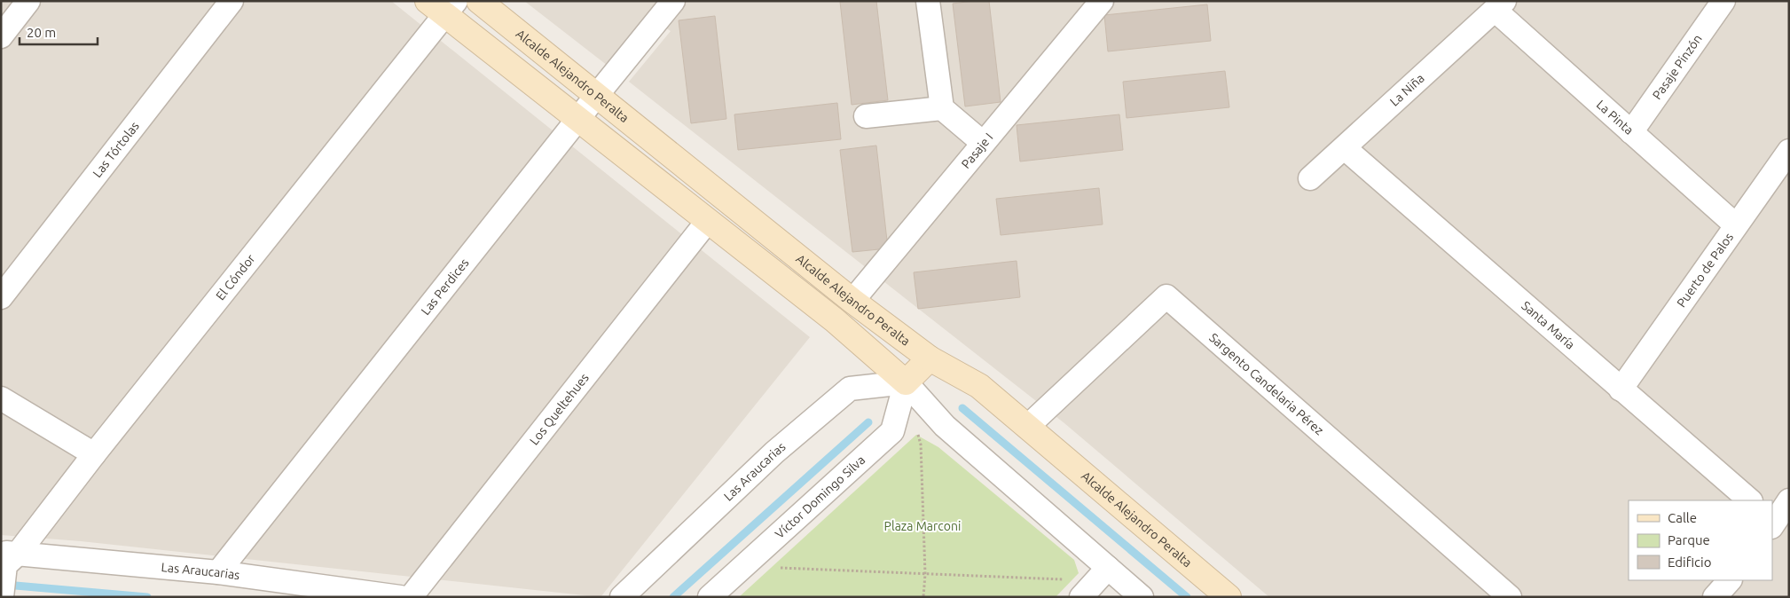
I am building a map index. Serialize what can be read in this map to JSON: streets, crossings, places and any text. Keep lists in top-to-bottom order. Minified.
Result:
{"streets":{"main road":["Alcalde Alejandro Peralta"],"street":["Pasaje Pinzón","La Niña","La Pinta","Las Tórtolas","Pasaje I","Puerto de Palos","El Cóndor","Las Perdices","Santa María","Sargento Candelaria Pérez","Los Queltehues","Las Araucarias","Víctor Domingo Silva"]},"crossings":[["Pasaje Pinzón","La Pinta"],["Alcalde Alejandro Peralta","Pasaje I"],["Alcalde Alejandro Peralta","Las Perdices"],["Alcalde Alejandro Peralta","Sargento Candelaria Pérez"],["La Niña","La Pinta"],["La Niña","Santa María"],["La Pinta","Puerto de Palos"],["Puerto de Palos","Santa María"],["El Cóndor","Las Araucarias"],["Las Perdices","Las Araucarias"],["Las Araucarias","Víctor Domingo Silva"]],"parks":["Plaza Marconi"],"legend":["Calle","Parque","Edificio"],"scale_bar":"20 m"}
